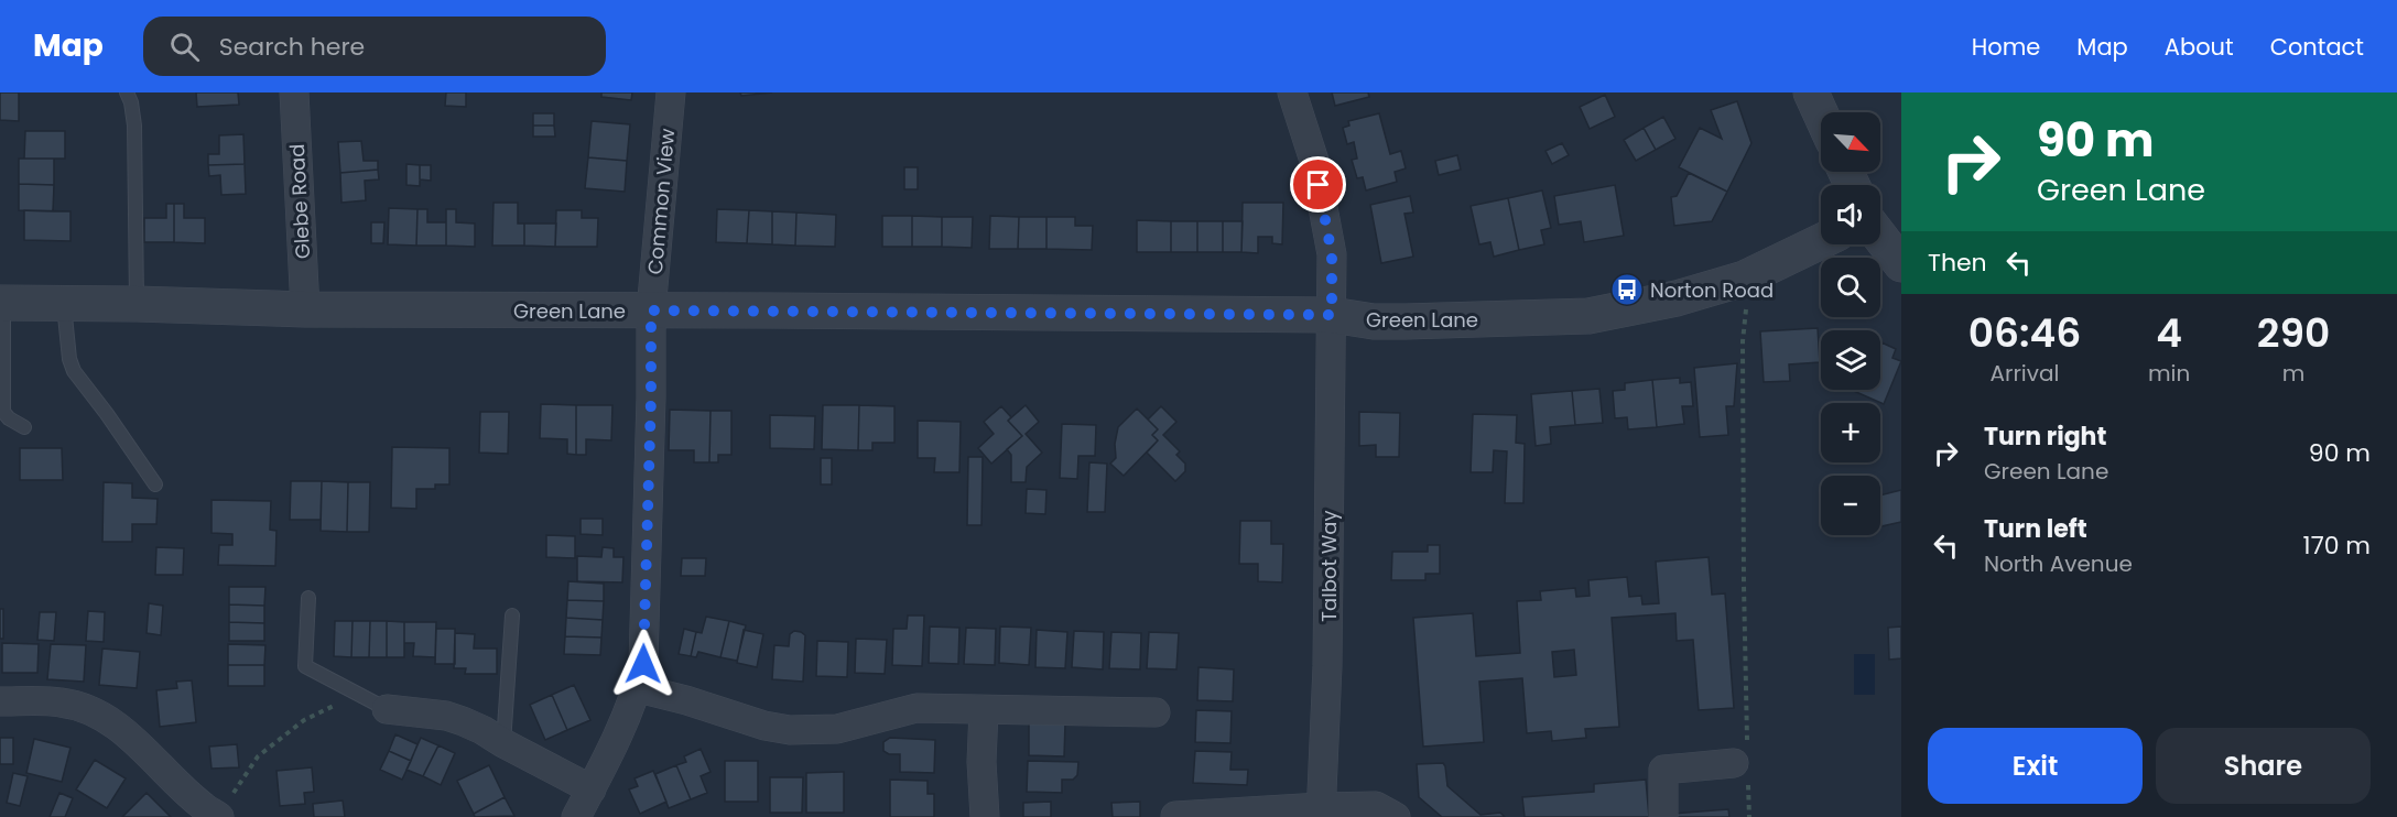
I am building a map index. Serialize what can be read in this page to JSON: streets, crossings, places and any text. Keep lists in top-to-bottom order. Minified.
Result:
{"streets":{"street":["Glebe Road","Common View","Green Lane","Talbot Way"]},"crossings":[["Glebe Road","Green Lane"],["Common View","Green Lane"],["Green Lane","Talbot Way"]],"places":{"bus stop":["Norton Road"]},"north":"bottom right","page":{"header":"Map","search":"Search here","nav":["Home","Map","About","Contact"],"turn":["90 m","Green Lane"],"map_buttons":["+","−"],"then":"Then","eta":["06:46","Arrival","4","min","290","m"],"list":[{"name":"Turn right","note":"Green Lane","value":"90 m"},{"name":"Turn left","note":"North Avenue","value":"170 m"}],"buttons":["Exit","Share"]}}
